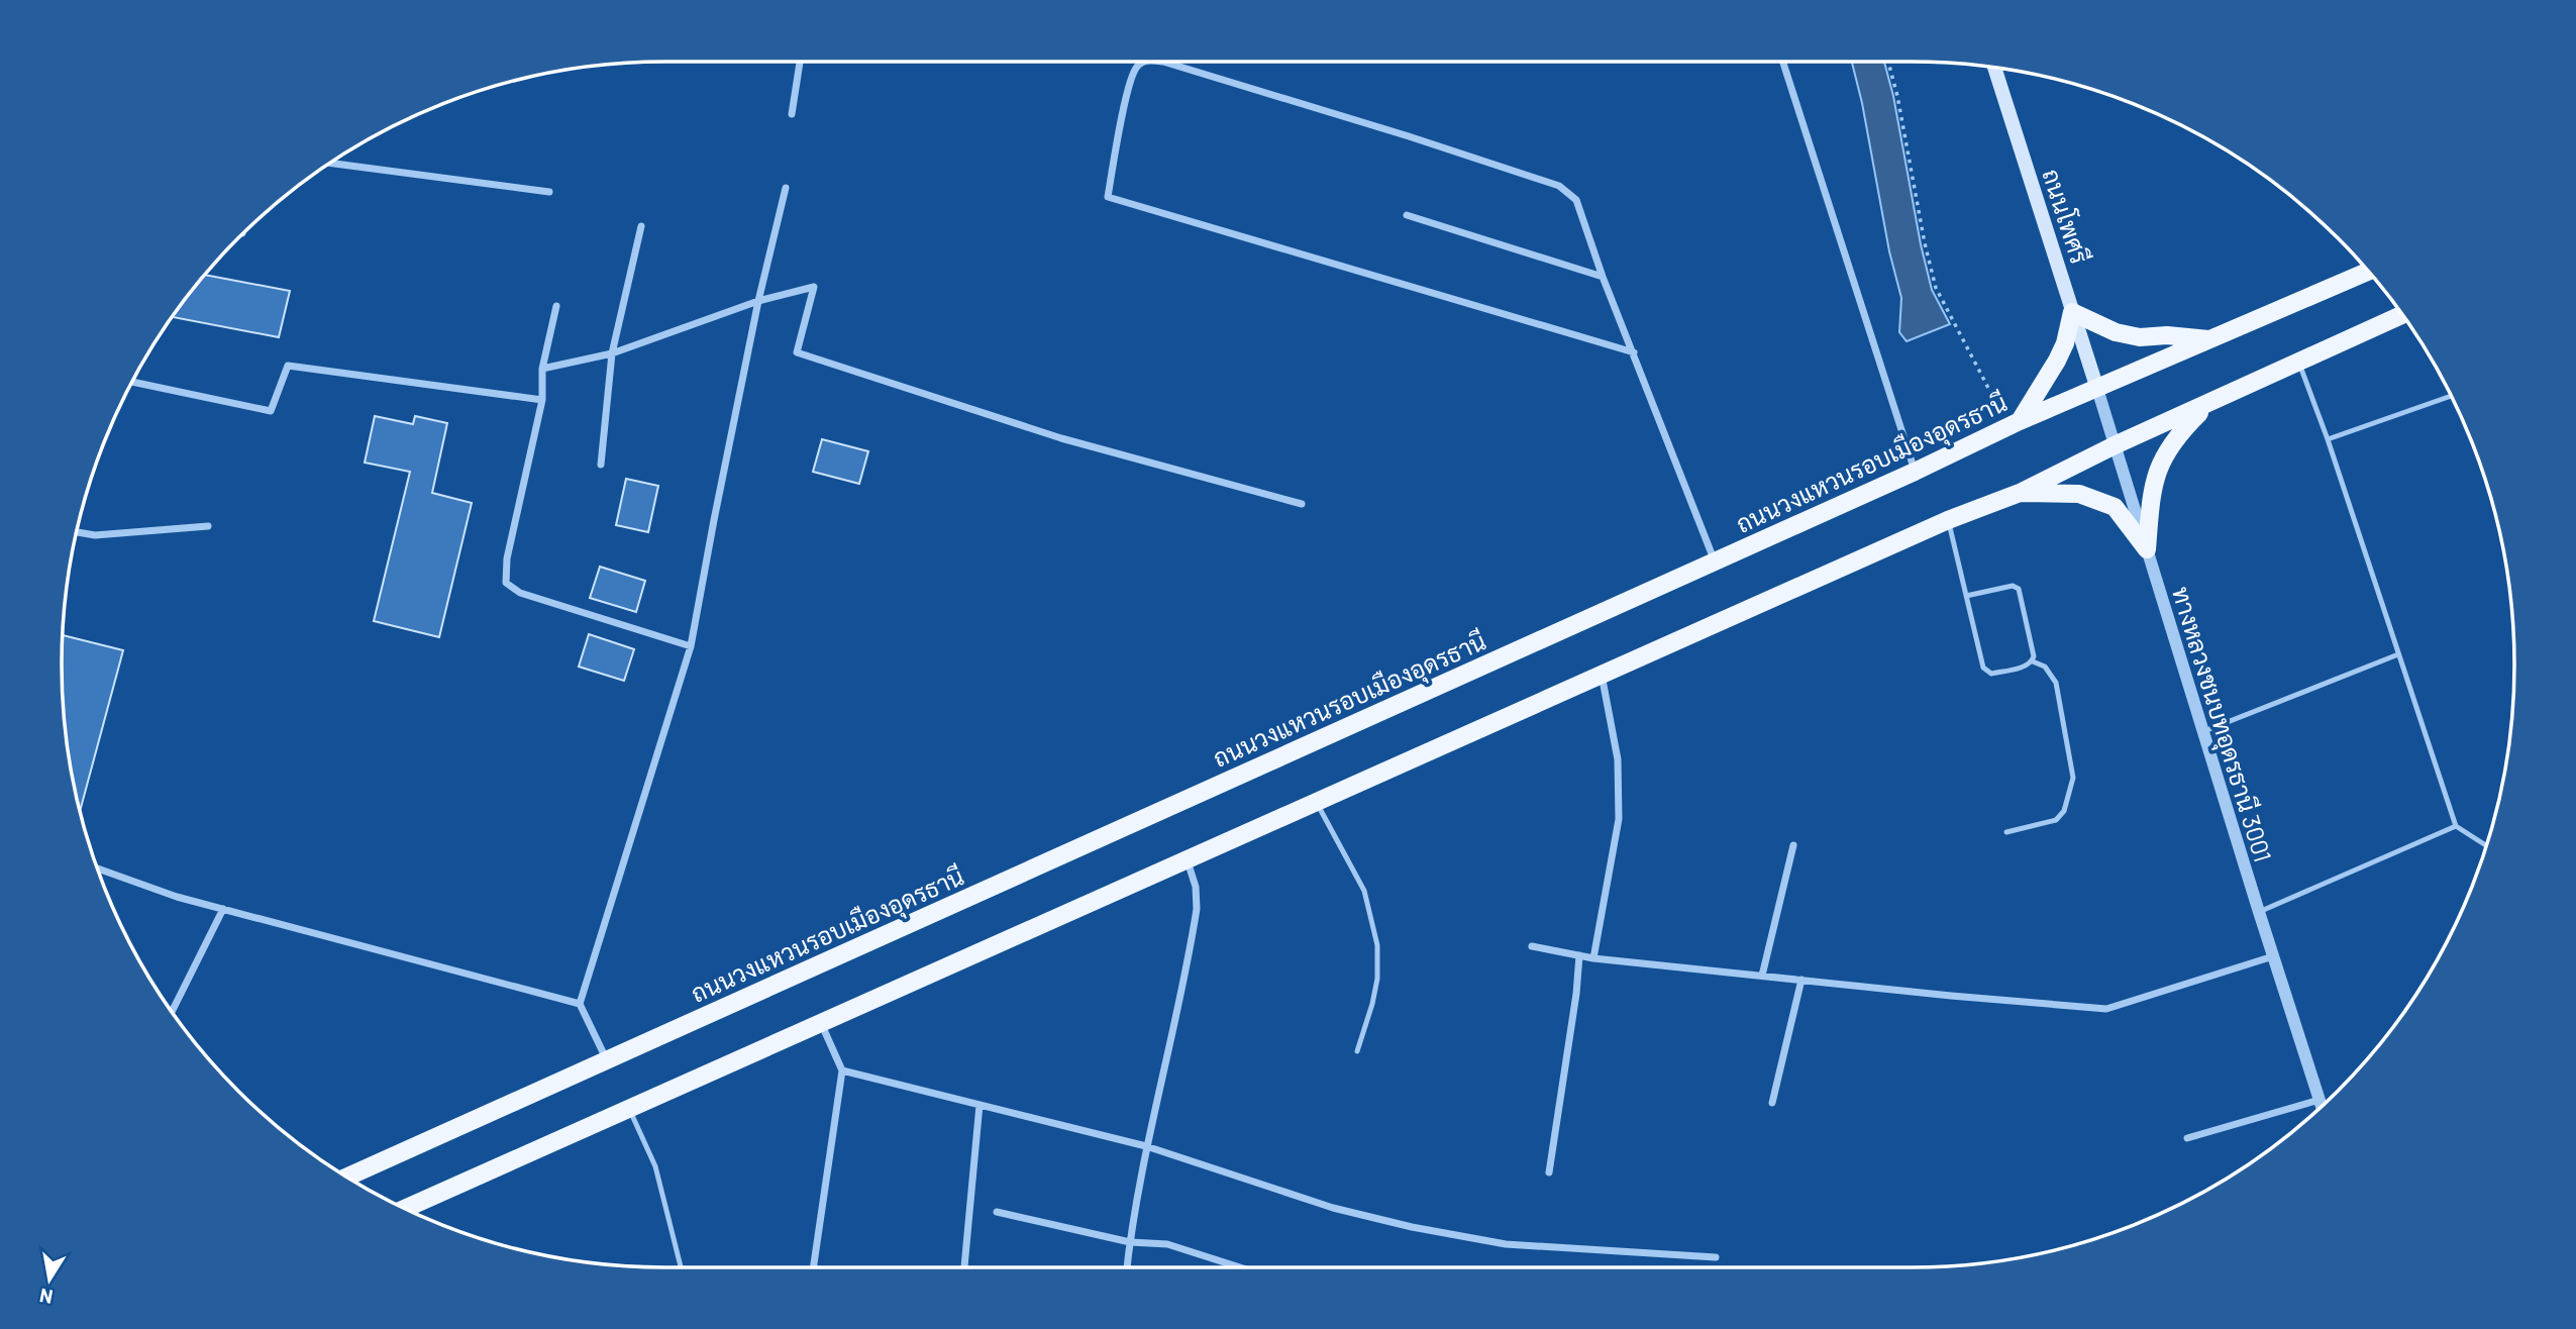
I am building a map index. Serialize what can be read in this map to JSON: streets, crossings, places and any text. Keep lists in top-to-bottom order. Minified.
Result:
{"streets":{"main road":["ถนนโพศรี","ถนนวงแหวนรอบเมืองอุดรธานี"],"street":["ทางหลวงชนบทอุดรธานี 3001"]},"crossings":[["ถนนโพศรี","ถนนวงแหวนรอบเมืองอุดรธานี"],["ถนนโพศรี","ทางหลวงชนบทอุดรธานี 3001"],["ถนนวงแหวนรอบเมืองอุดรธานี","ทางหลวงชนบทอุดรธานี 3001"]],"north":"bottom"}
